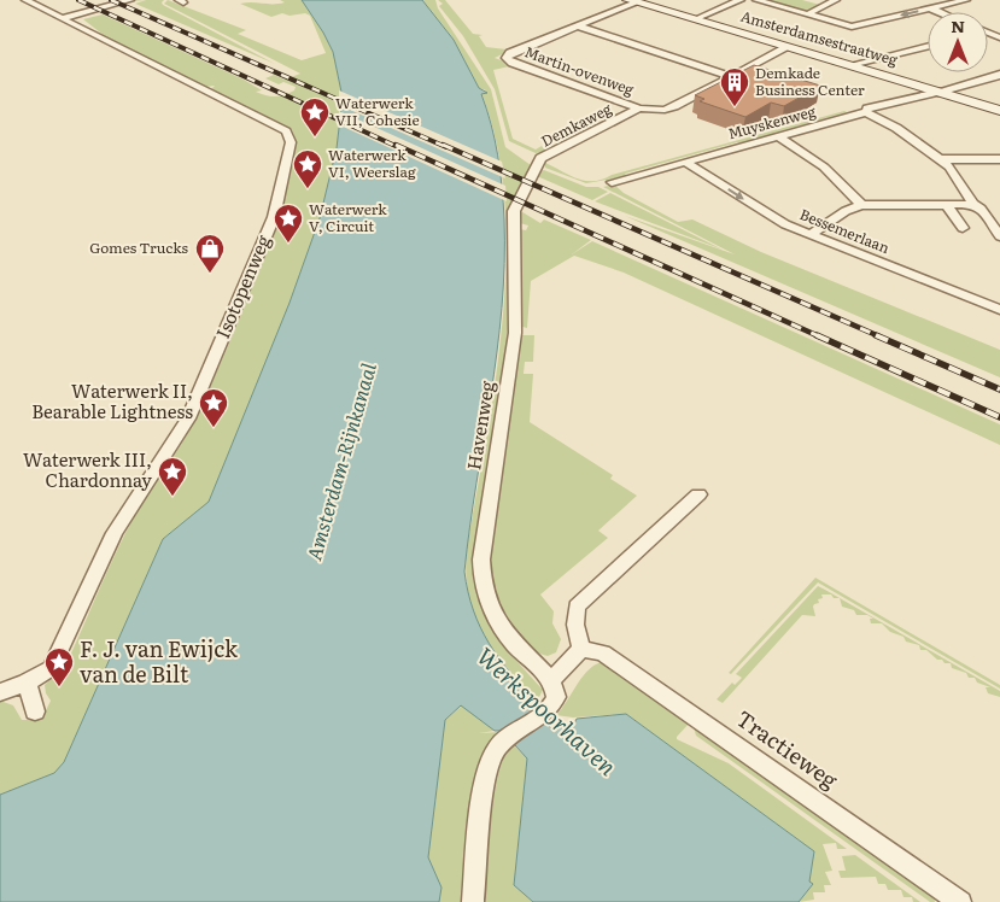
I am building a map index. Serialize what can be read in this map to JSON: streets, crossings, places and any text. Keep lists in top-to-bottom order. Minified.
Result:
{"streets":{"main road":["Amsterdamsestraatweg"],"street":["Martin-ovenweg","Muyskenweg","Demkaweg","Bessemerlaan","Isotopenweg","Havenweg","Tractieweg"]},"crossings":[["Amsterdamsestraatweg","Martin-ovenweg"],["Amsterdamsestraatweg","Muyskenweg"],["Amsterdamsestraatweg","Demkaweg"],["Martin-ovenweg","Demkaweg"],["Muyskenweg","Bessemerlaan"],["Demkaweg","Havenweg"]],"water":["Amsterdam-Rijnkanaal","Werkspoorhaven"],"places":{"building":["Demkade Business Center"],"place":["Waterwerk VII, Cohesie","Waterwerk VI, Weerslag","Waterwerk V, Circuit","Waterwerk II, Bearable Lightness","Waterwerk III, Chardonnay","F. J. van Ewijck van de Bilt"],"shop":["Gomes Trucks"]},"north":"top"}
